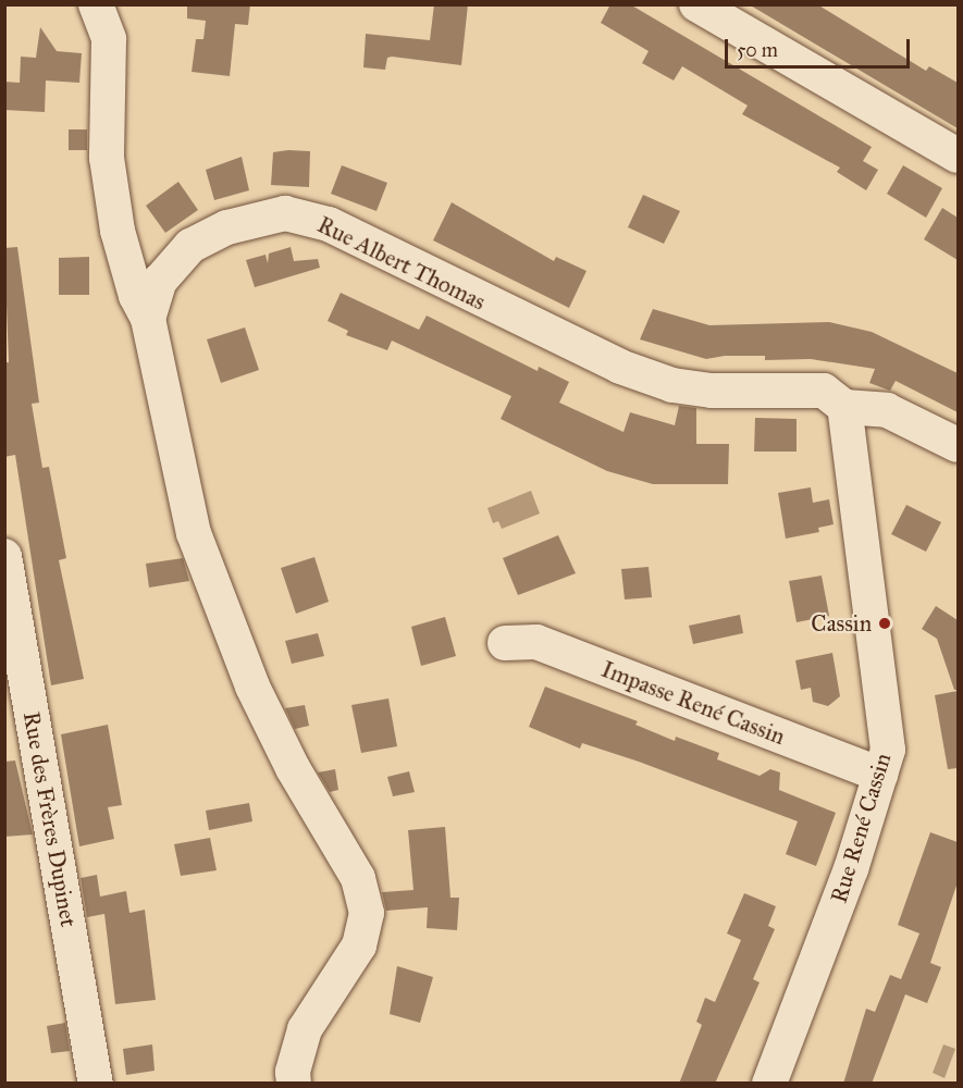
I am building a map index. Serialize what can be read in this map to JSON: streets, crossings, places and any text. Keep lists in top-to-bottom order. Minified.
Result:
{"streets":{"street":["Rue Albert Thomas","Impasse René Cassin","Rue des Frères Dupinet","Rue René Cassin"]},"crossings":[["Rue Albert Thomas","Rue René Cassin"],["Impasse René Cassin","Rue René Cassin"]],"places":["Cassin"],"scale_bar":"50 m"}
